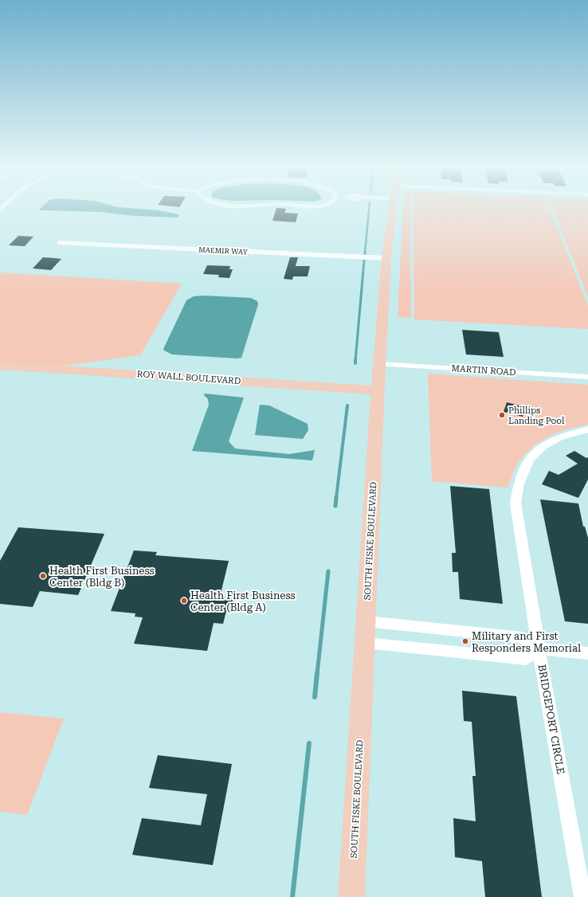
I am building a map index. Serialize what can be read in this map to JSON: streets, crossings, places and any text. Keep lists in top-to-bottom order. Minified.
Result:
{"streets":{"main road":["ROY WALL BOULEVARD","SOUTH FISKE BOULEVARD"],"street":["MAEMIR WAY","MARTIN ROAD","BRIDGEPORT CIRCLE"]},"crossings":[["MAEMIR WAY","SOUTH FISKE BOULEVARD"],["MARTIN ROAD","SOUTH FISKE BOULEVARD"],["ROY WALL BOULEVARD","SOUTH FISKE BOULEVARD"]],"places":["Phillips Landing Pool","Health First Business Center (Bldg B)","Health First Business Center (Bldg A)","Military and First Responders Memorial"]}
